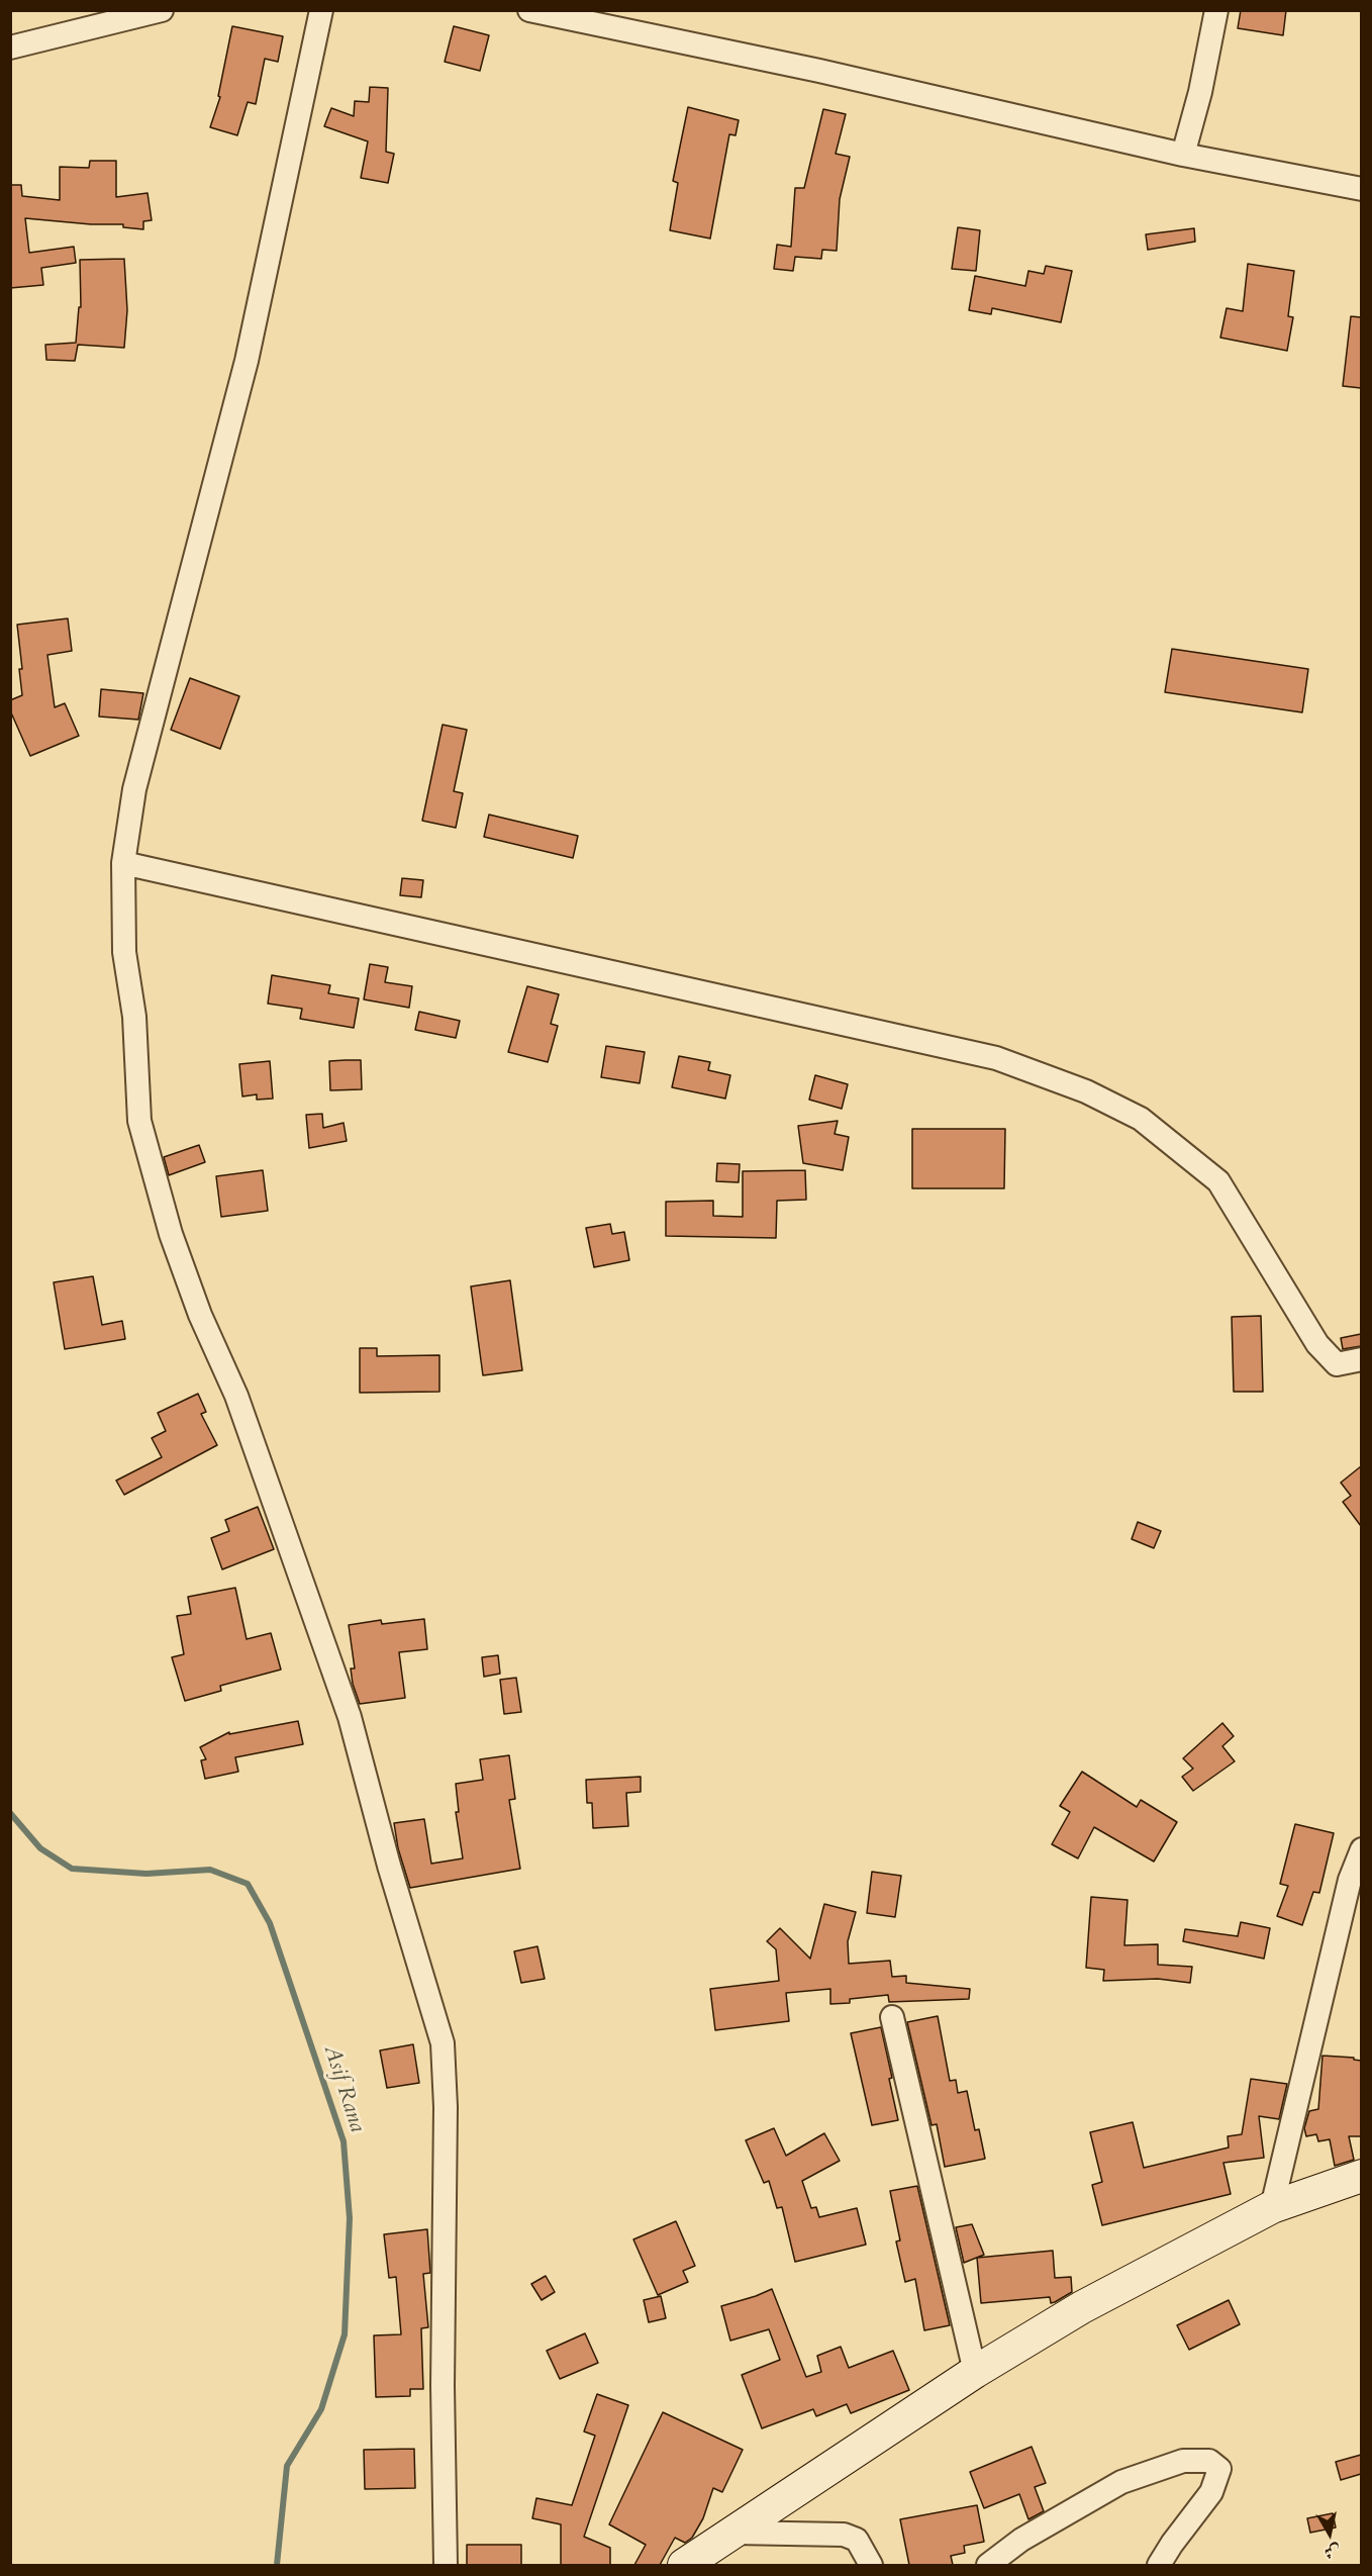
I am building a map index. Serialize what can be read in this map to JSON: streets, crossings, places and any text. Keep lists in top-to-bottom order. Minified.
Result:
{"water":["Asif Rana"],"north":"bottom"}
